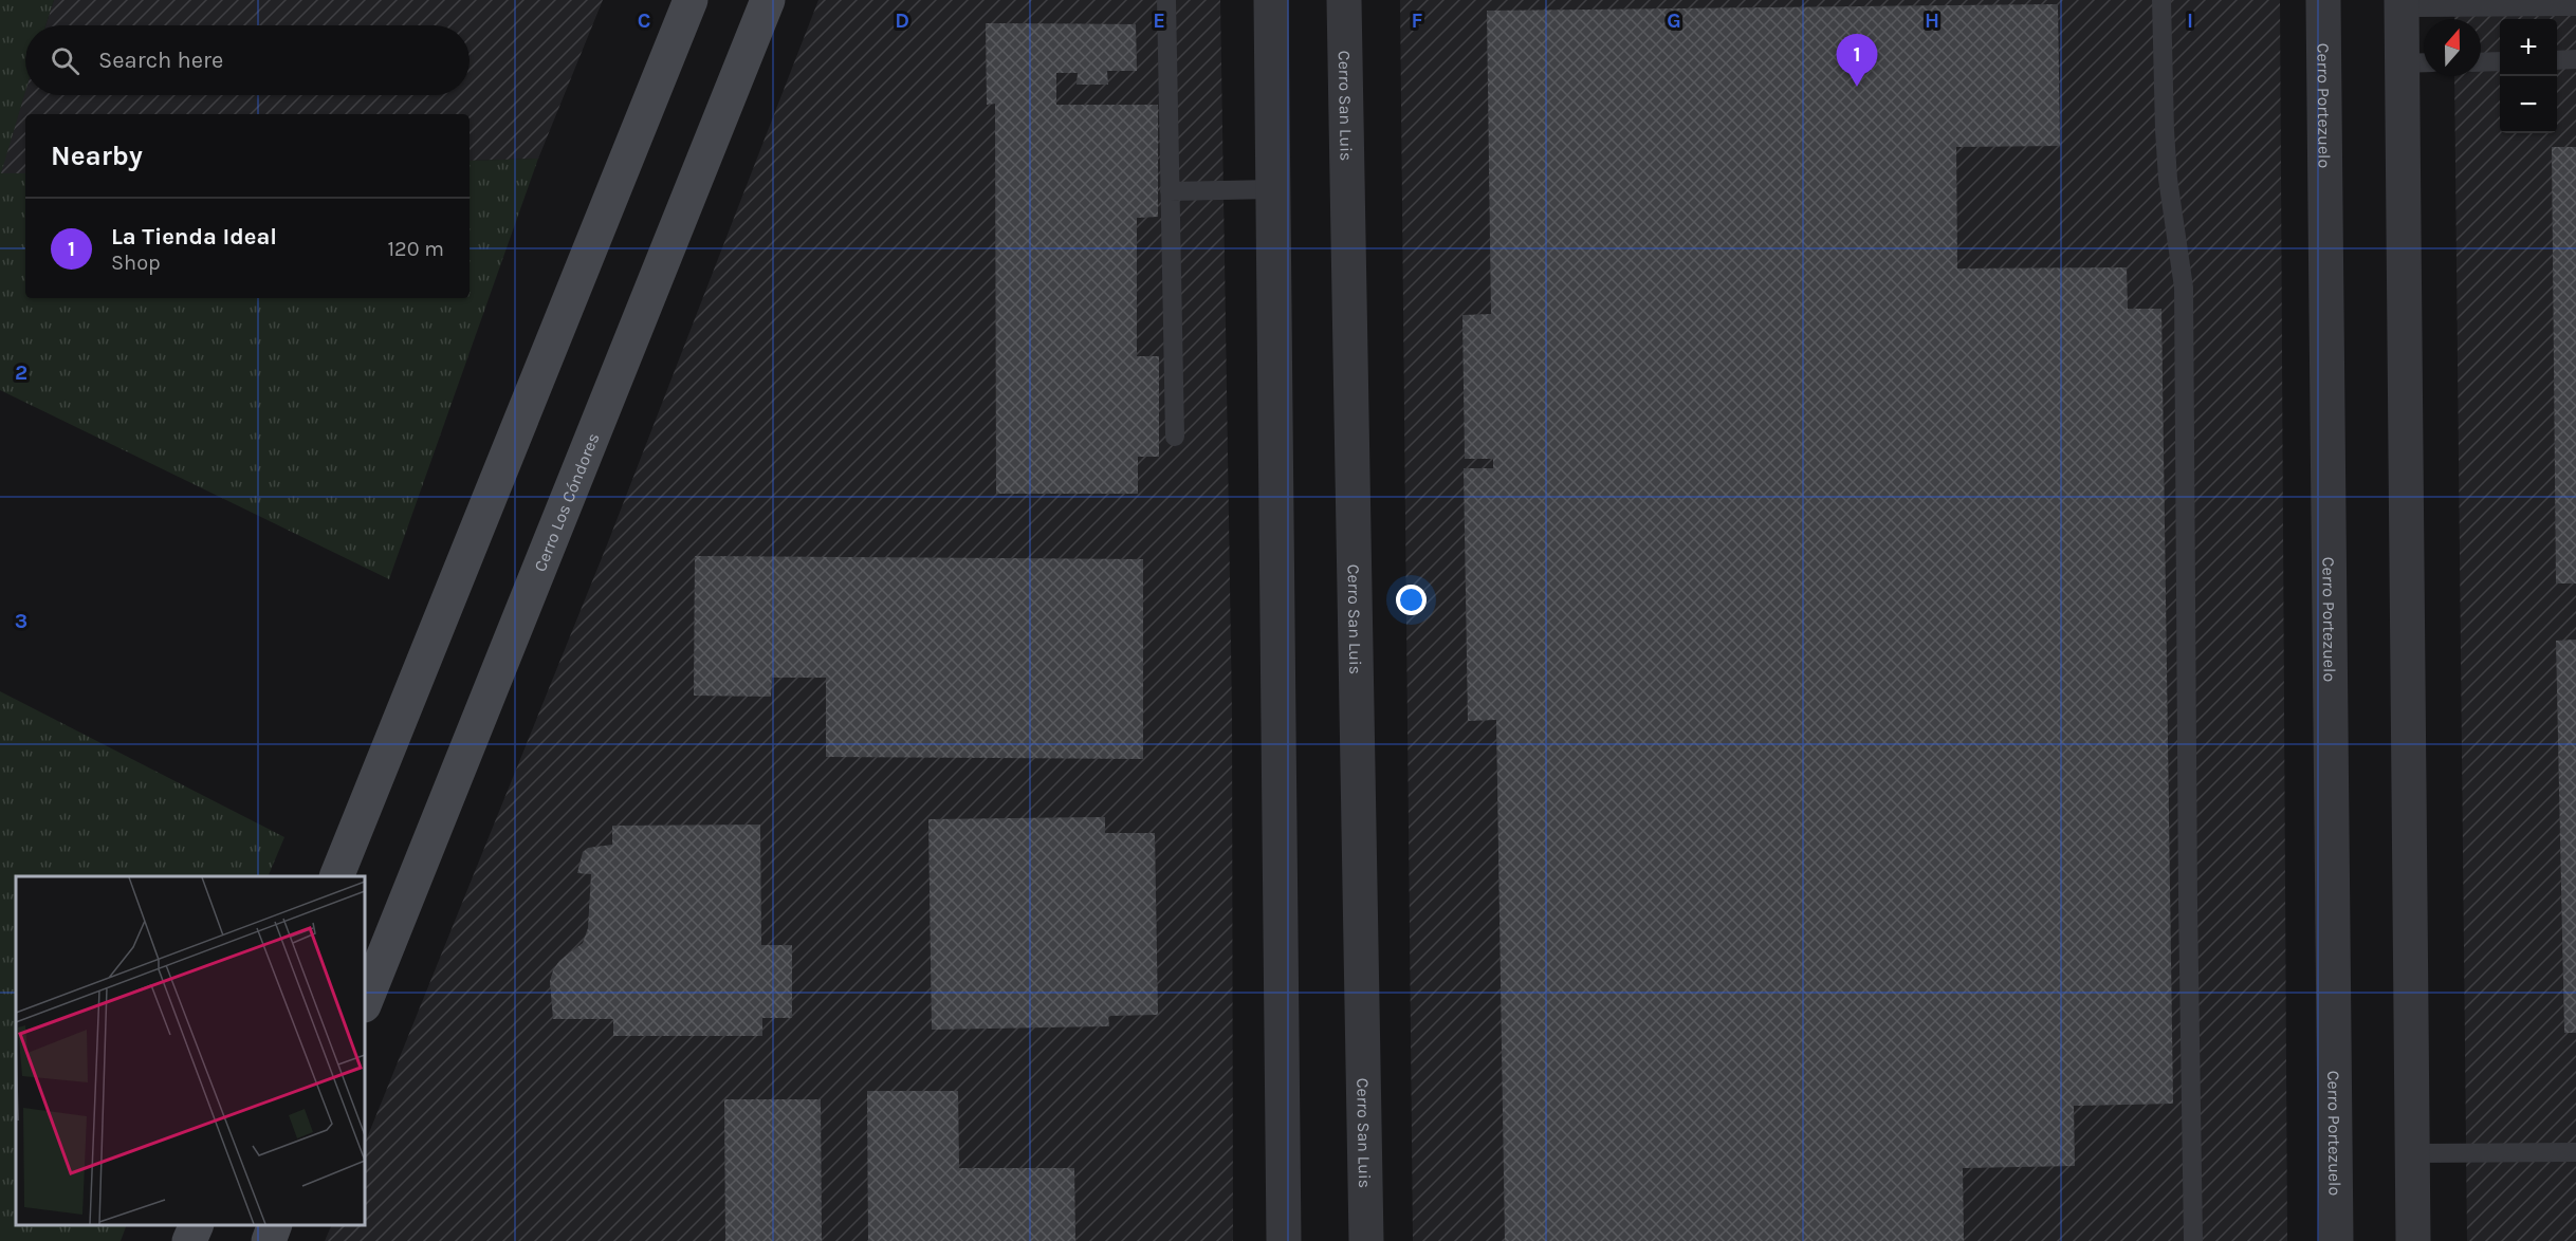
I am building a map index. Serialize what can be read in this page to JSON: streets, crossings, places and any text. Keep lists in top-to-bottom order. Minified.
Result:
{"streets":{"street":["Cerro San Luis","Cerro Portezuelo","Cerro Los Cóndores"]},"north":"top","page":{"map_buttons":["+","−"],"search":"Search here","pins":"1","heading":"Nearby","list":[{"mark":"1","name":"La Tienda Ideal","note":"Shop","value":"120 m"}]},"grid":{"columns":["C","D","E","F","G","H","I"],"rows":["2","3"]}}
